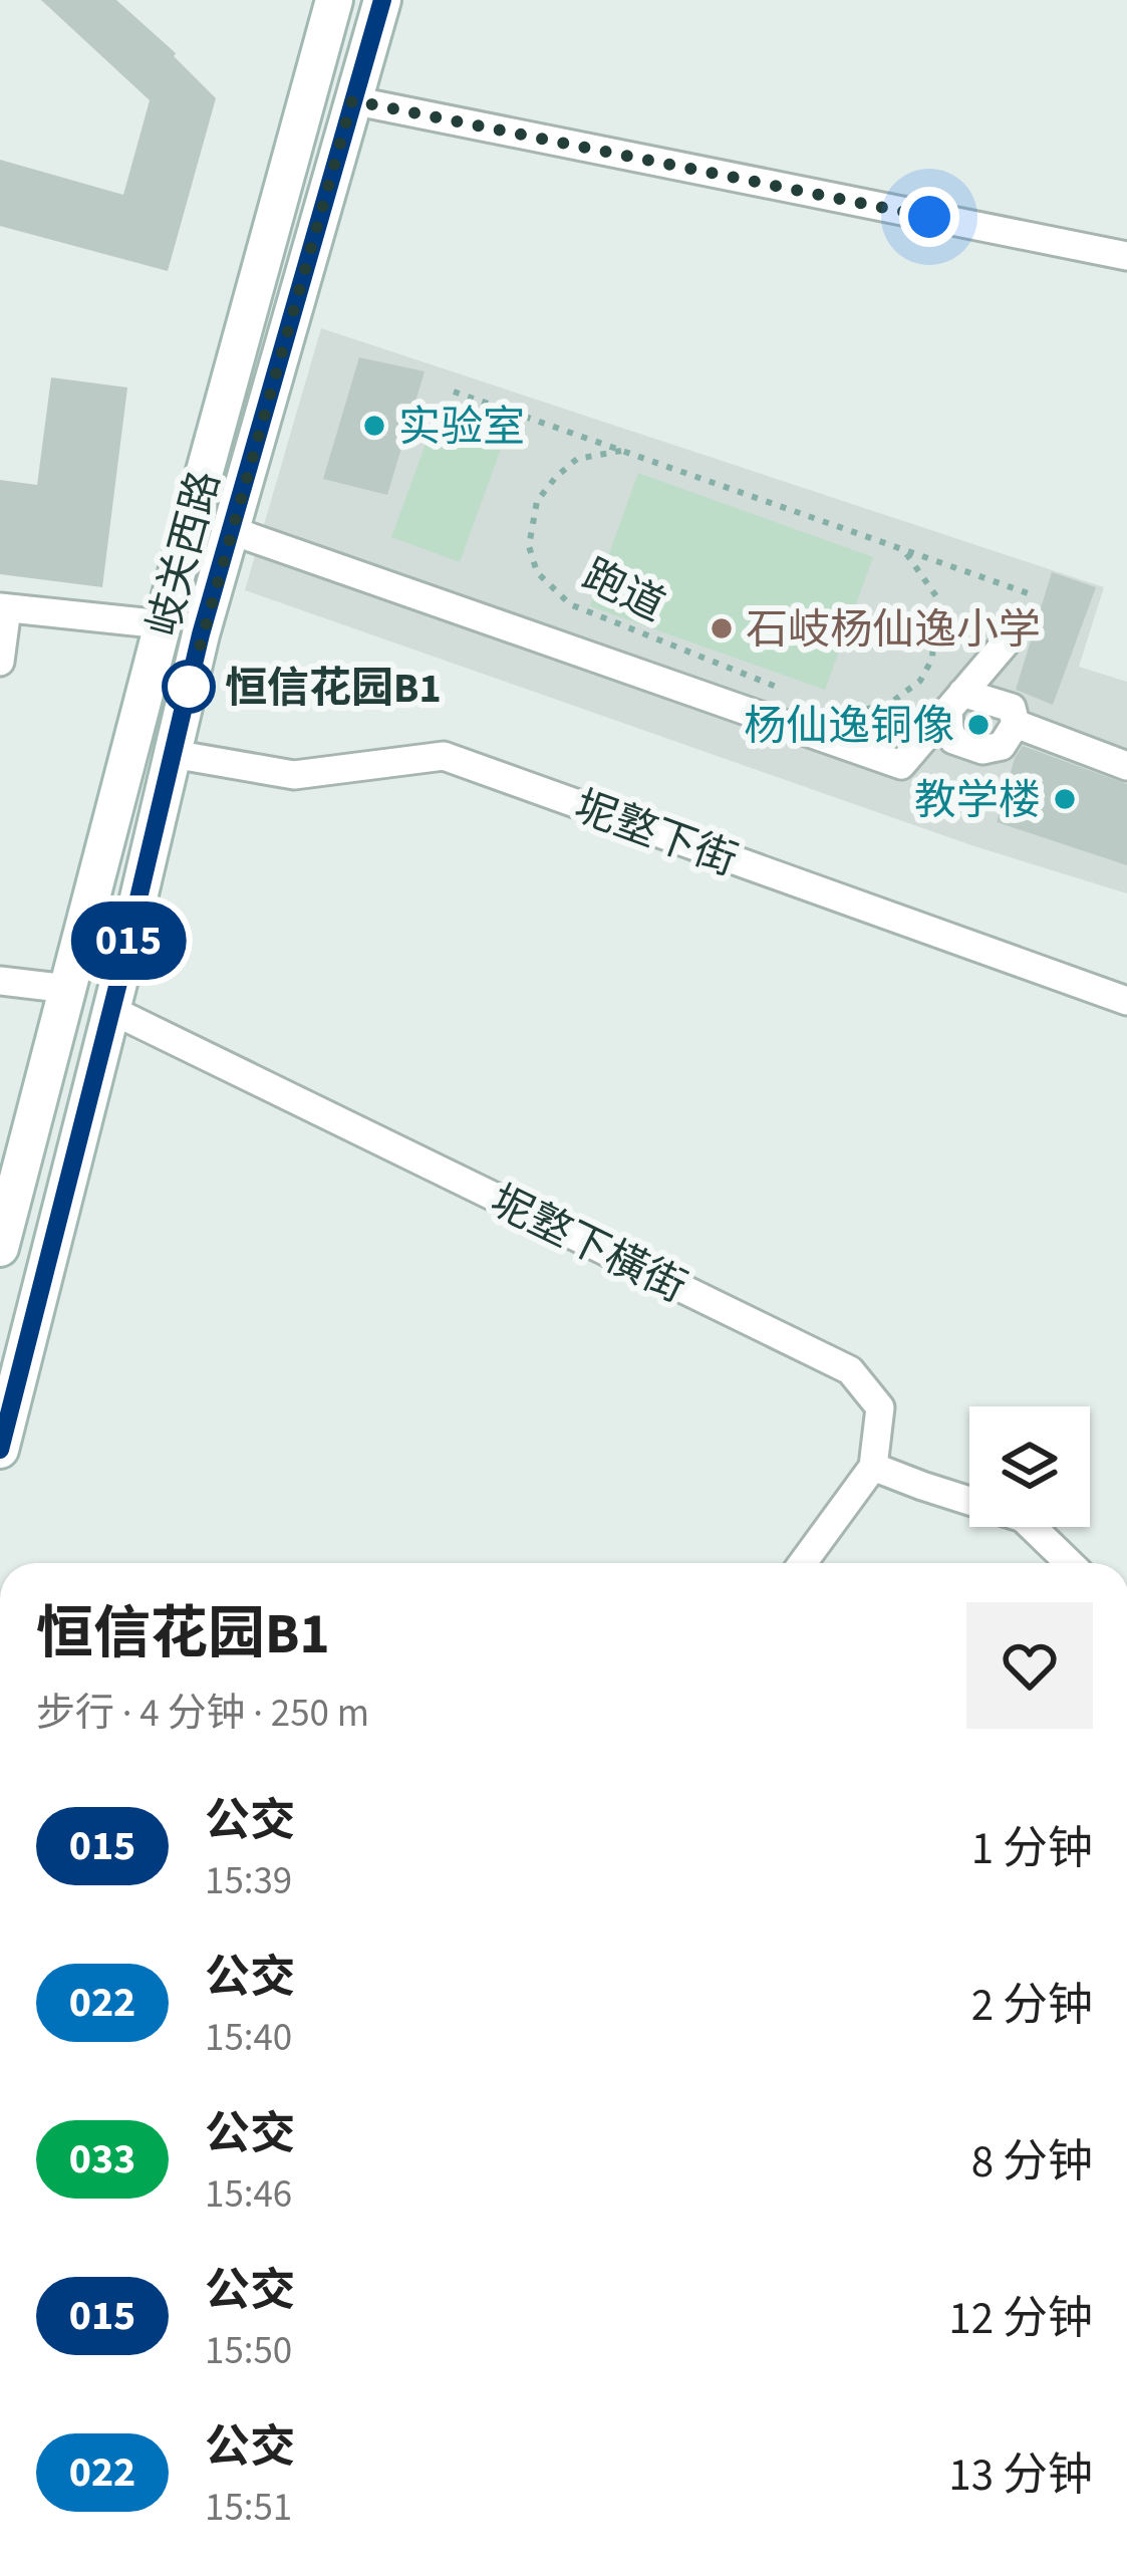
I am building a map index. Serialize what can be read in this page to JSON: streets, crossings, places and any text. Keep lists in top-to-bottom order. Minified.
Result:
{"streets":{"main road":["岐关西路"],"street":["坭墪下街","坭墪下橫街"],"path":["跑道"]},"crossings":[["岐关西路","坭墪下街"],["岐关西路","坭墪下橫街"]],"places":["实验室","石岐杨仙逸小学","恒信花园B1","杨仙逸铜像","教学楼"],"lines":["bus line 015"],"page":{"on_map":"015","heading":["恒信花园B1","步行 · 4 分钟 · 250 m"],"list":[{"mark":"015","name":"公交","note":"15:39","value":"1 分钟"},{"mark":"022","name":"公交","note":"15:40","value":"2 分钟"},{"mark":"033","name":"公交","note":"15:46","value":"8 分钟"},{"mark":"015","name":"公交","note":"15:50","value":"12 分钟"},{"mark":"022","name":"公交","note":"15:51","value":"13 分钟"}]}}
